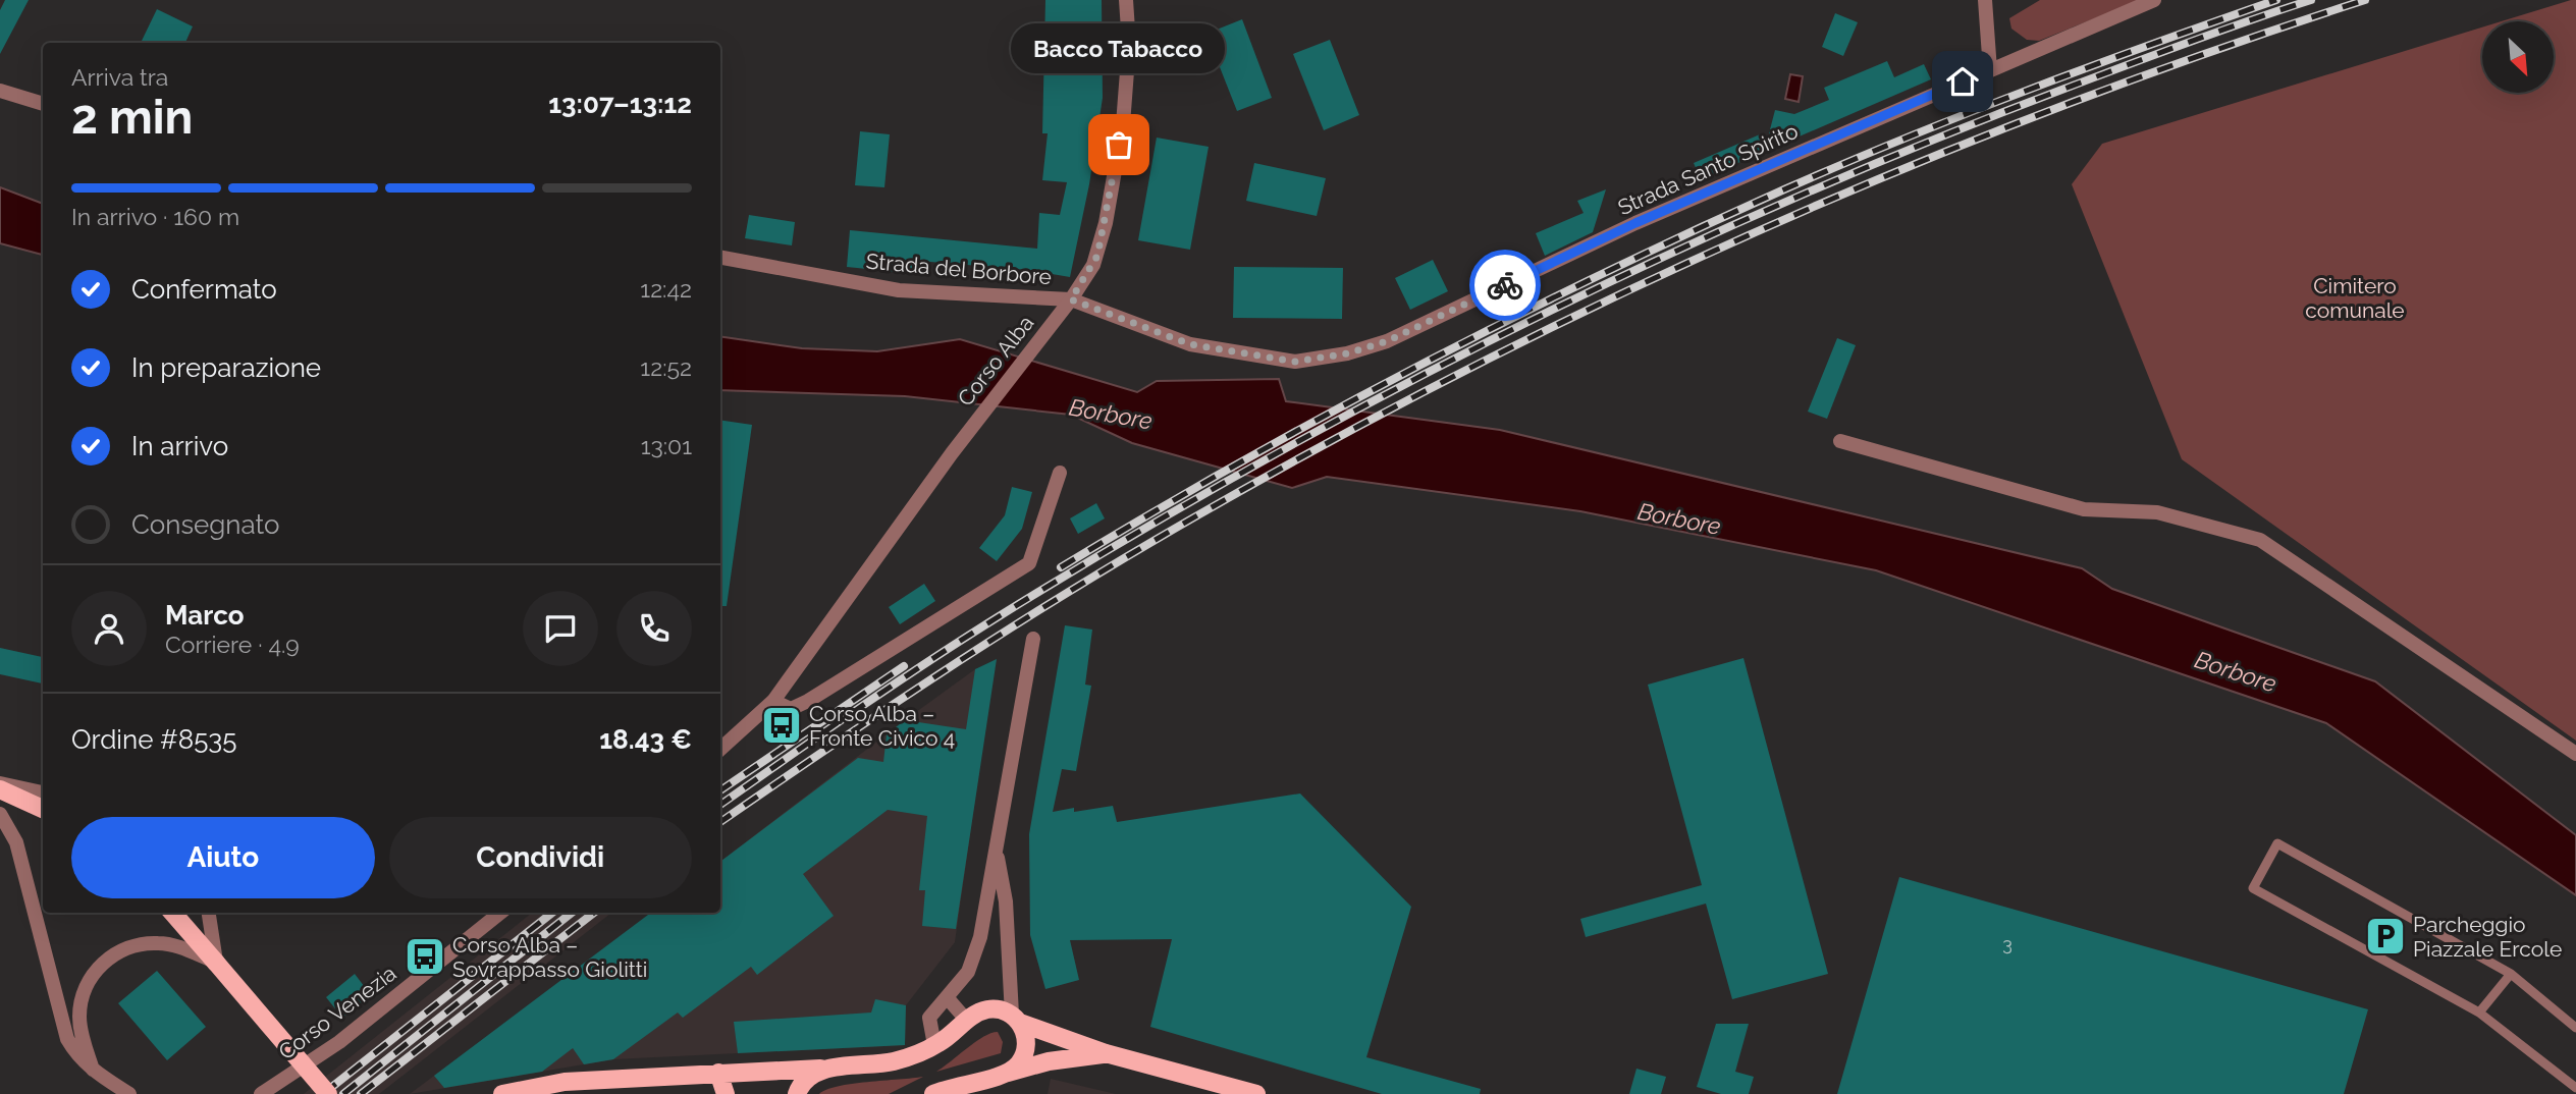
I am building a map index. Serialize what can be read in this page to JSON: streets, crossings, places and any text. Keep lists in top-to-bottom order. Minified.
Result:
{"streets":{"street":["Strada Santo Spirito","Strada del Borbore","Corso Alba","Corso Venezia"]},"crossings":[["Strada Santo Spirito","Strada del Borbore"],["Strada Santo Spirito","Corso Alba"],["Strada del Borbore","Corso Alba"]],"water":["Borbore"],"parks":["Cimitero comunale"],"places":{"other":["Bacco Tabacco"],"bus stop":["Corso Alba – Fronte Civico 4","Corso Alba – Sovrappasso Giolitti"],"parking":["Parcheggio Piazzale Ercole"]},"house_numbers":["3"],"north":"bottom right","page":{"bubble":"Bacco Tabacco","heading":["2 min","Arriva tra","13:07–13:12"],"panel":["Marco","Corriere · 4.9","Ordine #8535","18.43 €"],"bar":"In arrivo · 160 m","list":[["Confermato","12:42"],["In preparazione","12:52"],["In arrivo","13:01"],"Consegnato"],"buttons":["Aiuto","Condividi"]}}
